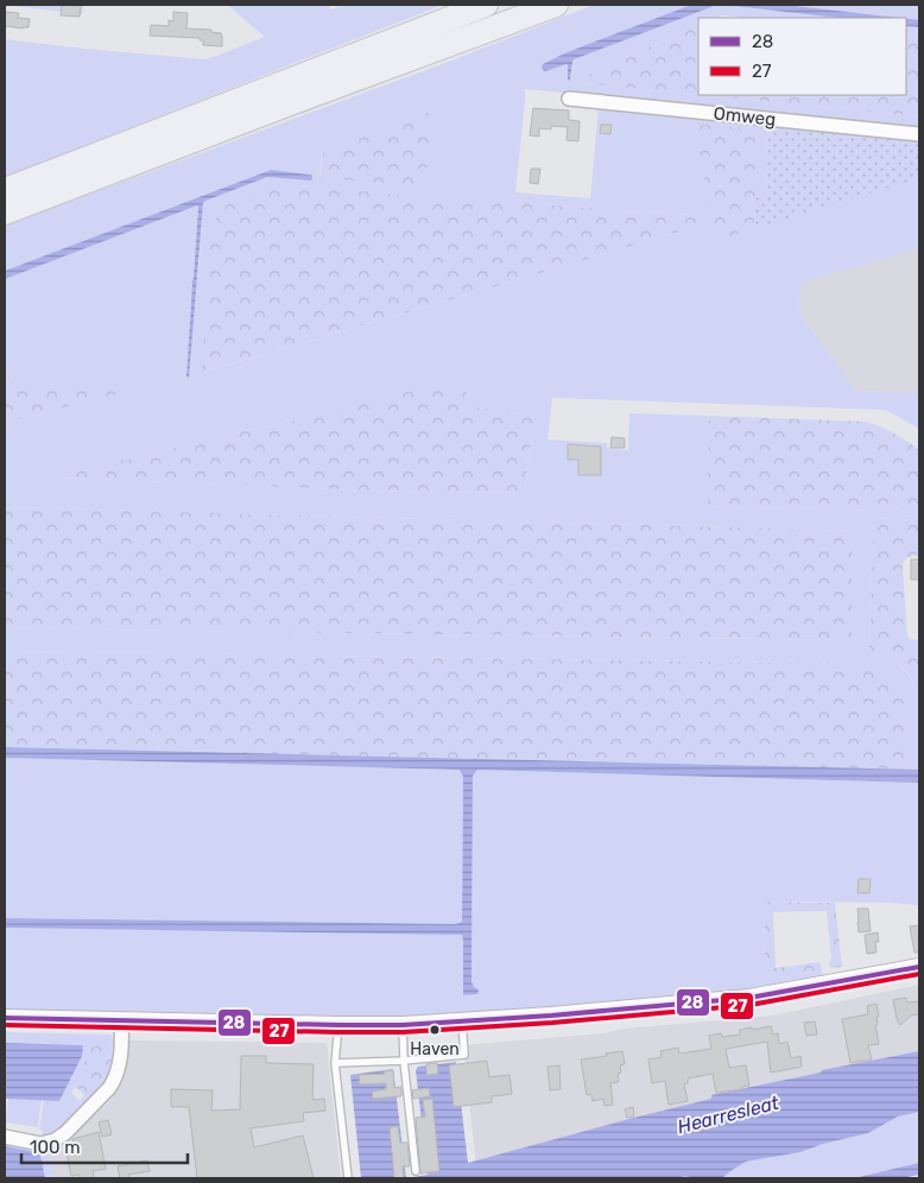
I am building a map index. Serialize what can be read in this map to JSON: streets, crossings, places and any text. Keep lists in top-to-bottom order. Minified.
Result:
{"streets":{"street":["Omweg"]},"water":["Hearresleat"],"places":["Haven"],"lines":["transit line 28","transit line 27"],"legend":["28","27"],"scale_bar":"100 m"}
